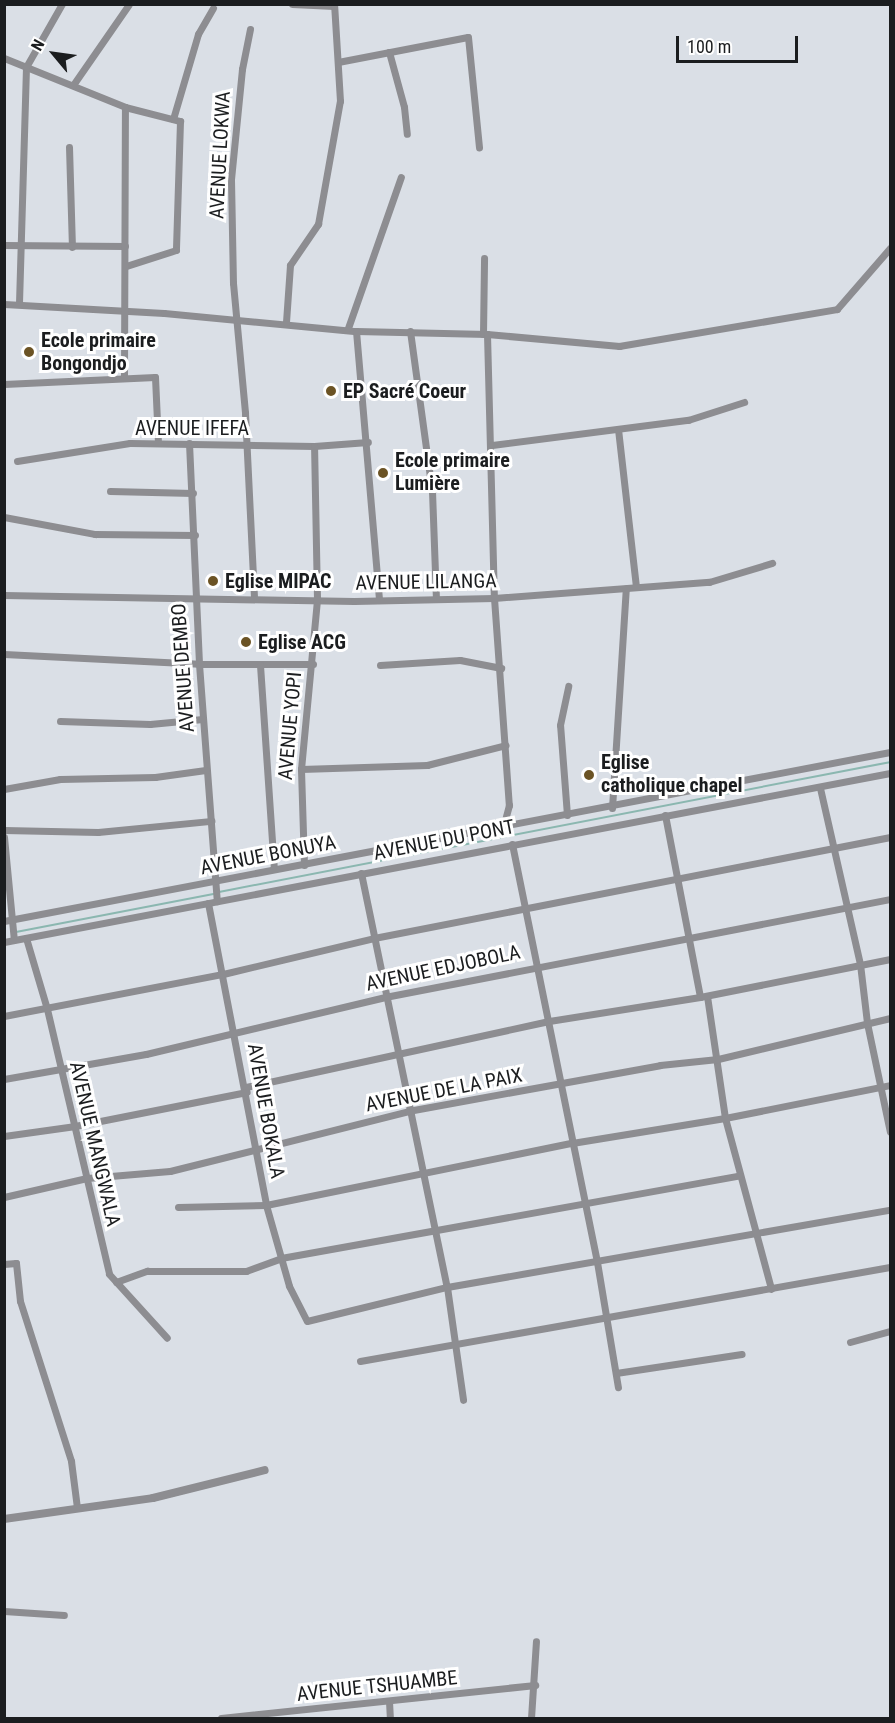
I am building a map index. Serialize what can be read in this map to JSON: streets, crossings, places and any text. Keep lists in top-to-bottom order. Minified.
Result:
{"streets":{"street":["AVENUE LOKWA","AVENUE IFEFA","AVENUE LILANGA","AVENUE DEMBO","AVENUE YOPI","AVENUE DU PONT","AVENUE BONUYA","AVENUE EDJOBOLA","AVENUE DE LA PAIX","AVENUE BOKALA","AVENUE MANGWALA","AVENUE TSHUAMBE"]},"crossings":[["AVENUE LOKWA","AVENUE IFEFA"],["AVENUE LOKWA","AVENUE LILANGA"],["AVENUE IFEFA","AVENUE DEMBO"],["AVENUE IFEFA","AVENUE YOPI"],["AVENUE LILANGA","AVENUE DEMBO"],["AVENUE LILANGA","AVENUE YOPI"],["AVENUE DEMBO","AVENUE DU PONT"],["AVENUE DEMBO","AVENUE BONUYA"],["AVENUE YOPI","AVENUE BONUYA"],["AVENUE DU PONT","AVENUE BONUYA"],["AVENUE DU PONT","AVENUE BOKALA"],["AVENUE DU PONT","AVENUE MANGWALA"],["AVENUE EDJOBOLA","AVENUE BOKALA"],["AVENUE EDJOBOLA","AVENUE MANGWALA"],["AVENUE DE LA PAIX","AVENUE BOKALA"],["AVENUE DE LA PAIX","AVENUE MANGWALA"]],"places":["Ecole primaire Bongondjo","EP Sacré Coeur","Ecole primaire Lumière","Eglise MIPAC","Eglise ACG","Eglise catholique chapel"],"scale_bar":"100 m","north":"top left"}
